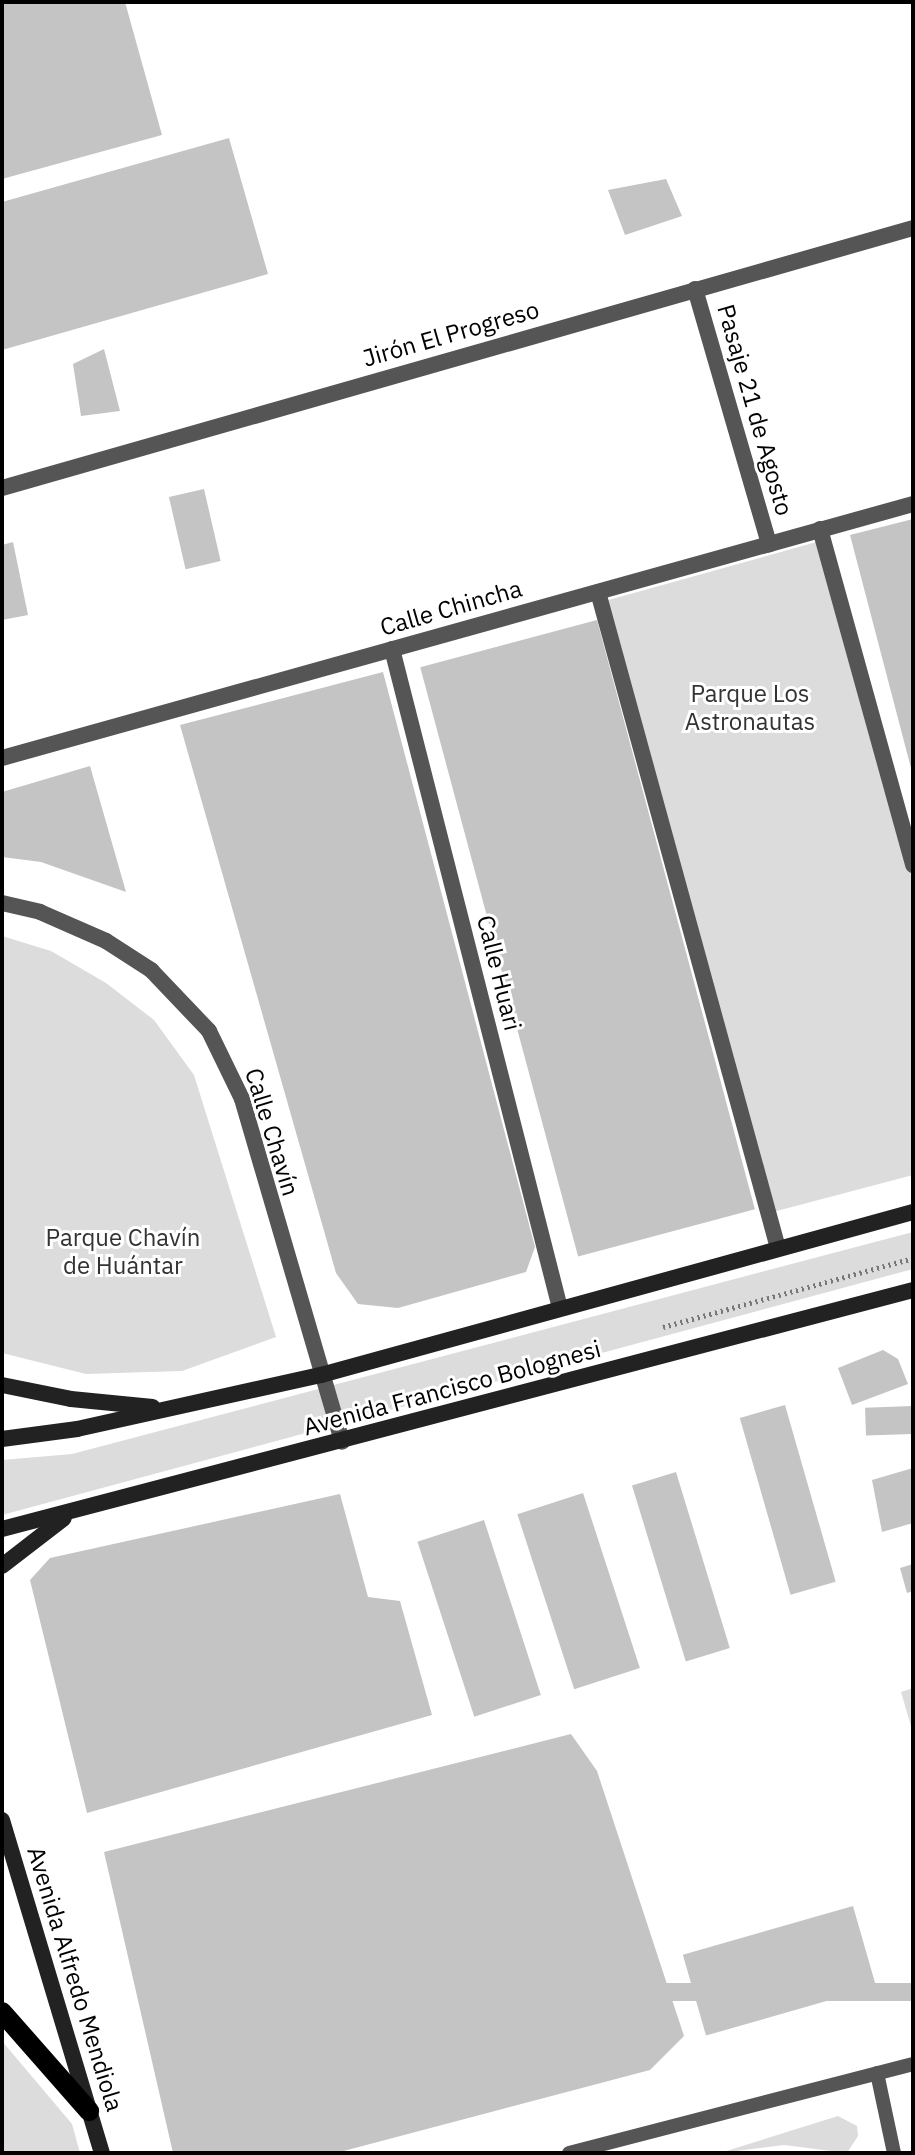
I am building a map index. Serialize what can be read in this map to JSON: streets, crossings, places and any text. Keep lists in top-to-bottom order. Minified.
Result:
{"streets":{"main road":["Avenida Francisco Bolognesi","Avenida Alfredo Mendiola"],"street":["Jirón El Progreso","Pasaje 21 de Agosto","Calle Chincha","Calle Huari","Calle Chavín"]},"crossings":[["Jirón El Progreso","Pasaje 21 de Agosto"],["Pasaje 21 de Agosto","Calle Chincha"],["Calle Chincha","Calle Huari"],["Calle Huari","Avenida Francisco Bolognesi"],["Calle Chavín","Avenida Francisco Bolognesi"]],"parks":["Parque Los Astronautas","Parque Chavín de Huántar"]}
